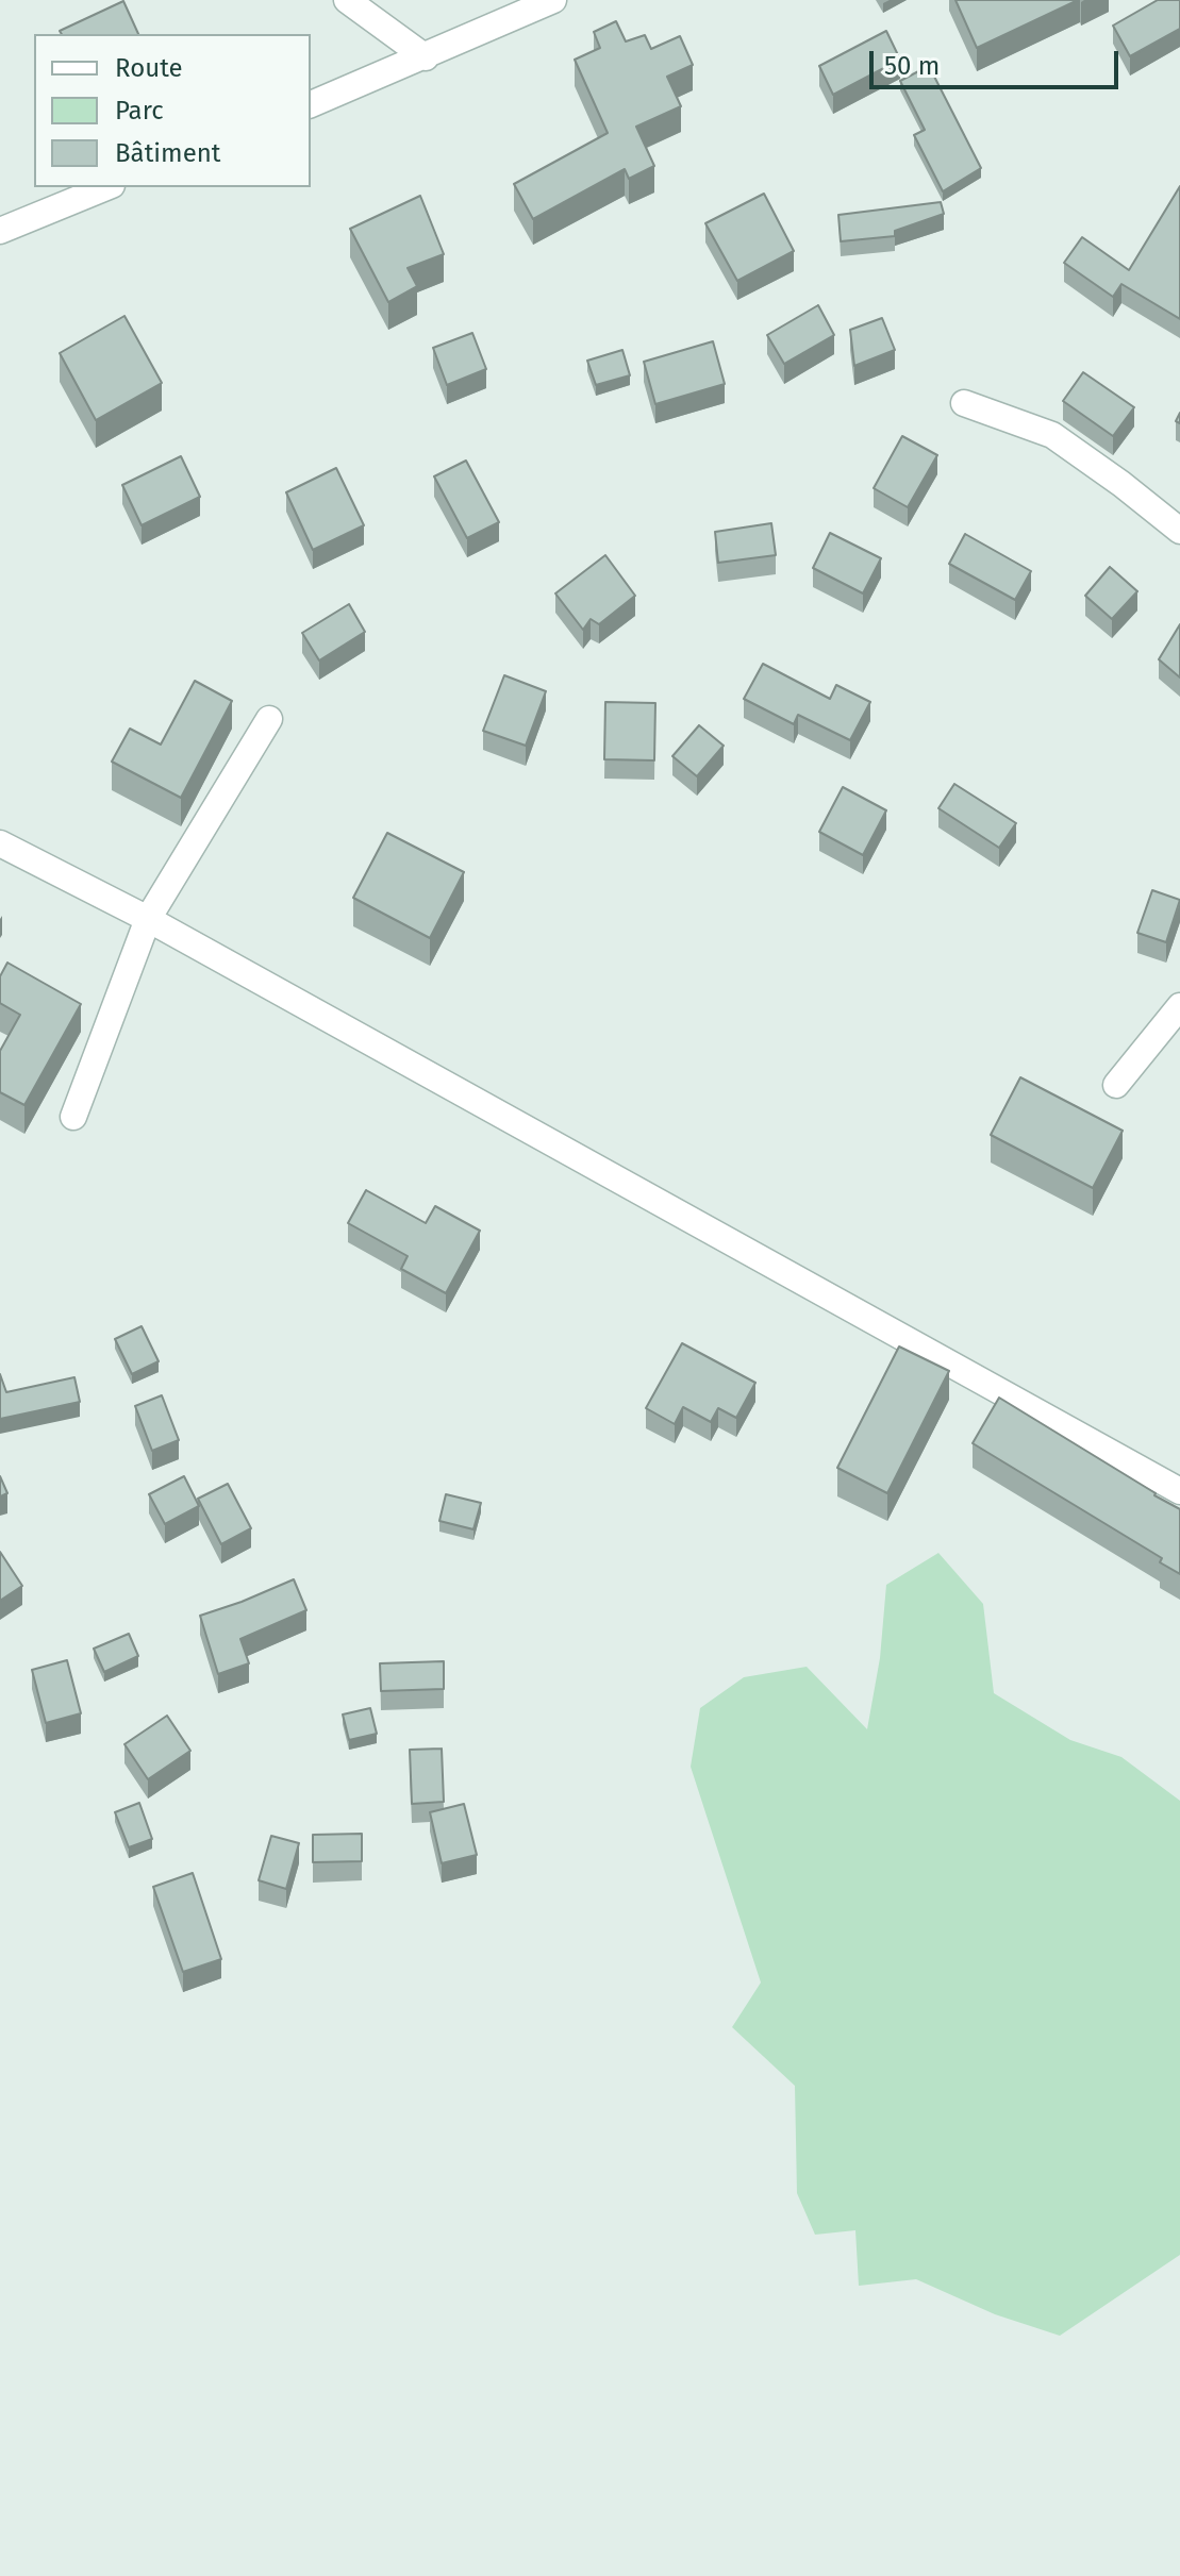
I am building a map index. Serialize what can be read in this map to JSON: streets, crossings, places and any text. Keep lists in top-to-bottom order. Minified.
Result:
{"legend":["Route","Parc","Bâtiment"],"scale_bar":"50 m"}
